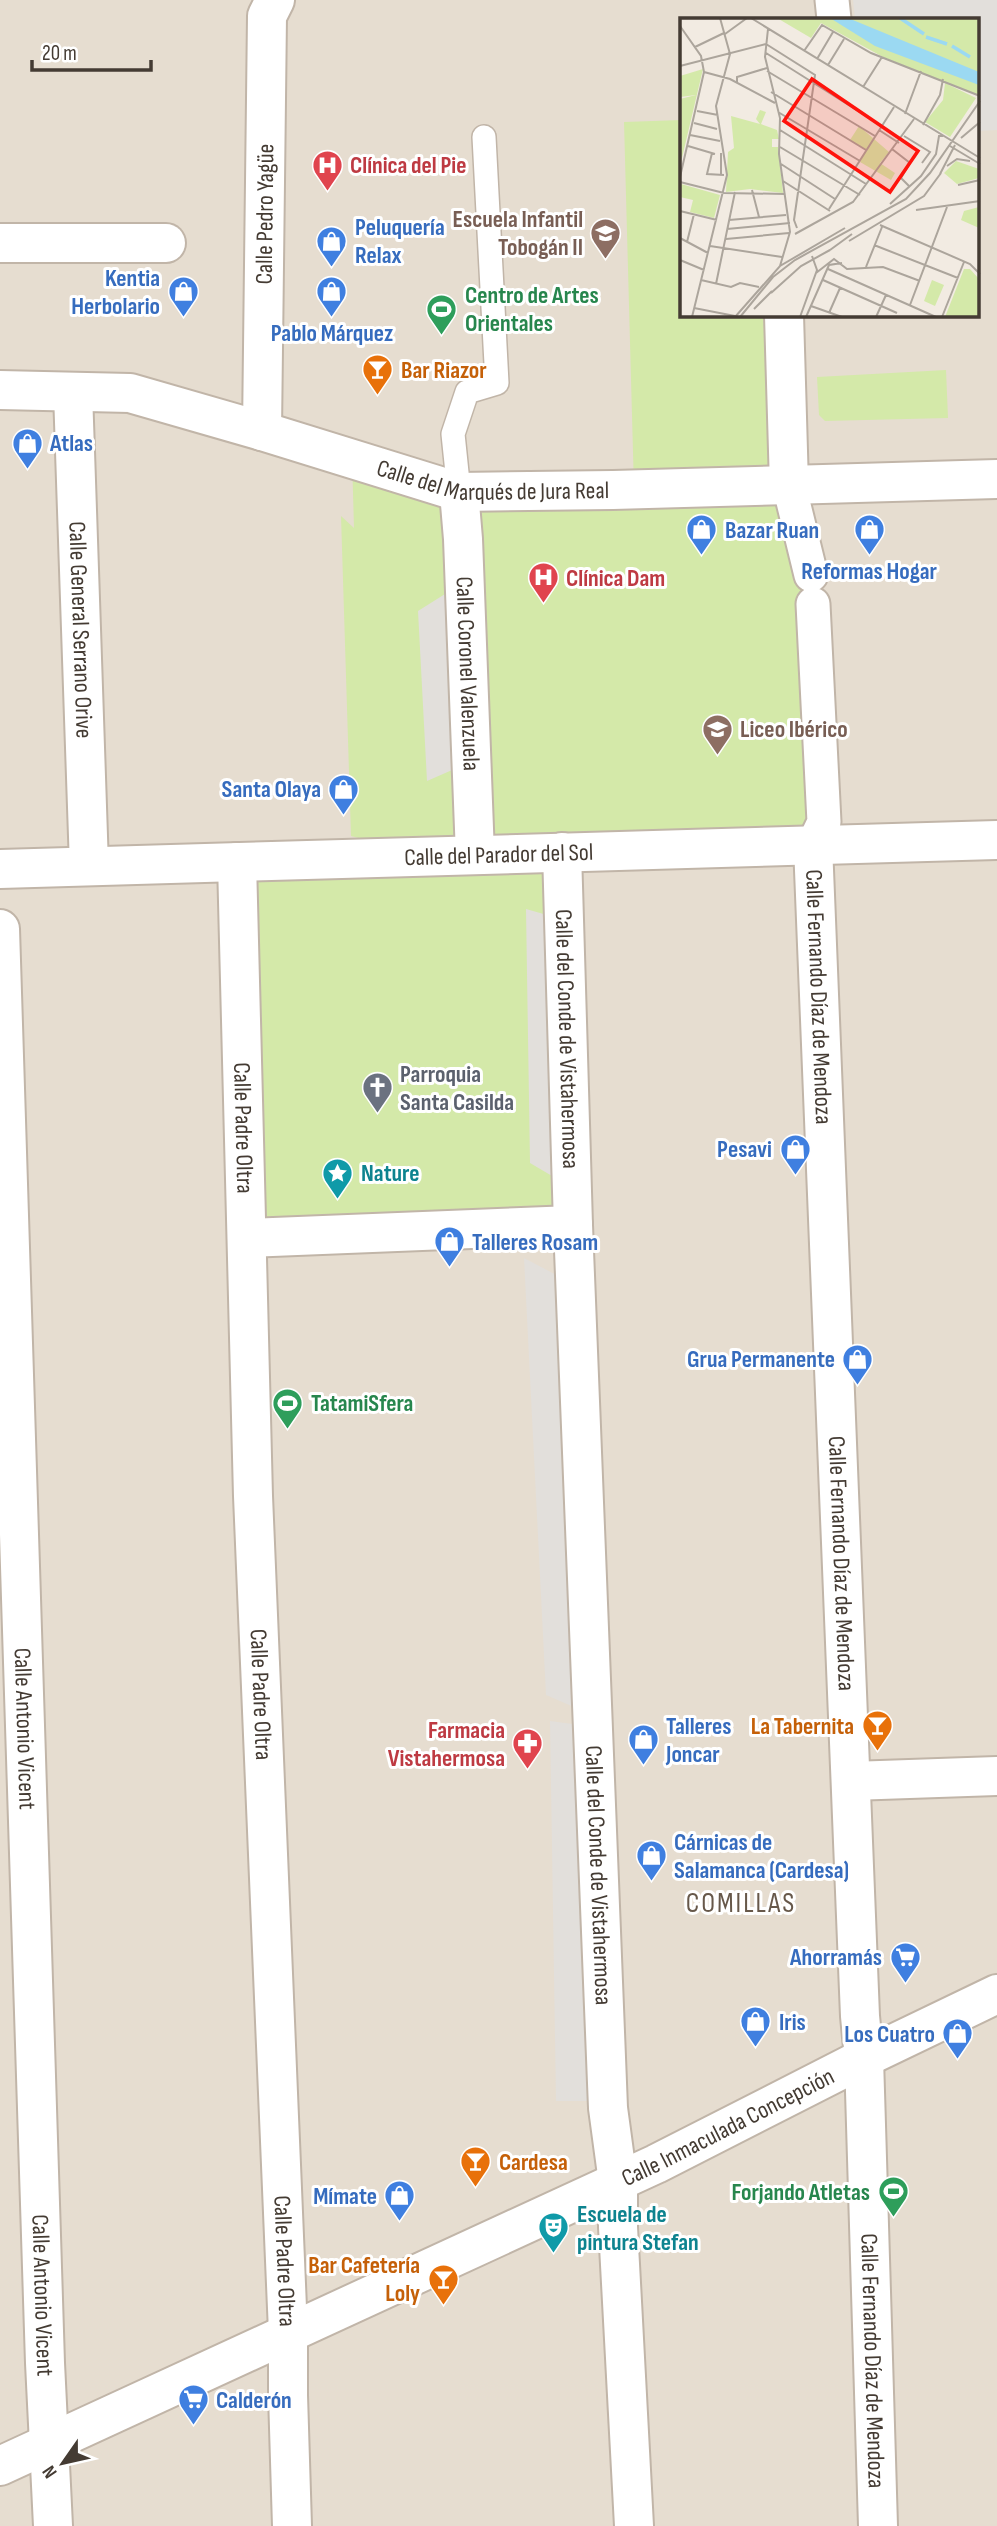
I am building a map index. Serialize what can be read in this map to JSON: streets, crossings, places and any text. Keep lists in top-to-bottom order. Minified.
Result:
{"streets":{"street":["Calle Pedro Yagüe","Calle del Marqués de Jura Real","Calle General Serrano Orive","Calle Coronel Valenzuela","Calle del Parador del Sol","Calle Fernando Díaz de Mendoza","Calle del Conde de Vistahermosa","Calle Padre Oltra","Calle Antonio Vicent","Calle Inmaculada Concepción"]},"crossings":[["Calle Pedro Yagüe","Calle del Marqués de Jura Real"],["Calle del Marqués de Jura Real","Calle General Serrano Orive"],["Calle del Marqués de Jura Real","Calle Coronel Valenzuela"],["Calle del Marqués de Jura Real","Calle Fernando Díaz de Mendoza"],["Calle General Serrano Orive","Calle del Parador del Sol"],["Calle Coronel Valenzuela","Calle del Parador del Sol"],["Calle del Parador del Sol","Calle Fernando Díaz de Mendoza"],["Calle del Parador del Sol","Calle del Conde de Vistahermosa"],["Calle del Parador del Sol","Calle Padre Oltra"],["Calle Fernando Díaz de Mendoza","Calle Inmaculada Concepción"],["Calle del Conde de Vistahermosa","Calle Inmaculada Concepción"],["Calle Padre Oltra","Calle Inmaculada Concepción"],["Calle Antonio Vicent","Calle Inmaculada Concepción"]],"districts":["COMILLAS"],"places":{"hospital":["Clínica del Pie","Clínica Dam"],"school or university":["Escuela Infantil Tobogán II","Liceo Ibérico"],"shop":["Peluquería Relax","Pablo Márquez","Kentia Herbolario","Atlas","Reformas Hogar","Bazar Ruan","Santa Olaya","Pesavi","Talleres Rosam","Grua Permanente","Talleres Joncar","Cárnicas de Salamanca (Cardesa)","Iris","Los Cuatro","Mímate"],"sports":["Centro de Artes Orientales","TatamiSfera","Forjando Atletas"],"bar":["Bar Riazor","La Tabernita","Cardesa","Bar Cafetería Loly"],"church":["Parroquia Santa Casilda"],"place":["Nature"],"pharmacy":["Farmacia Vistahermosa"],"supermarket":["Ahorramás","Calderón"],"theatre":["Escuela de pintura Stefan"]},"scale_bar":"20 m","north":"bottom left"}
